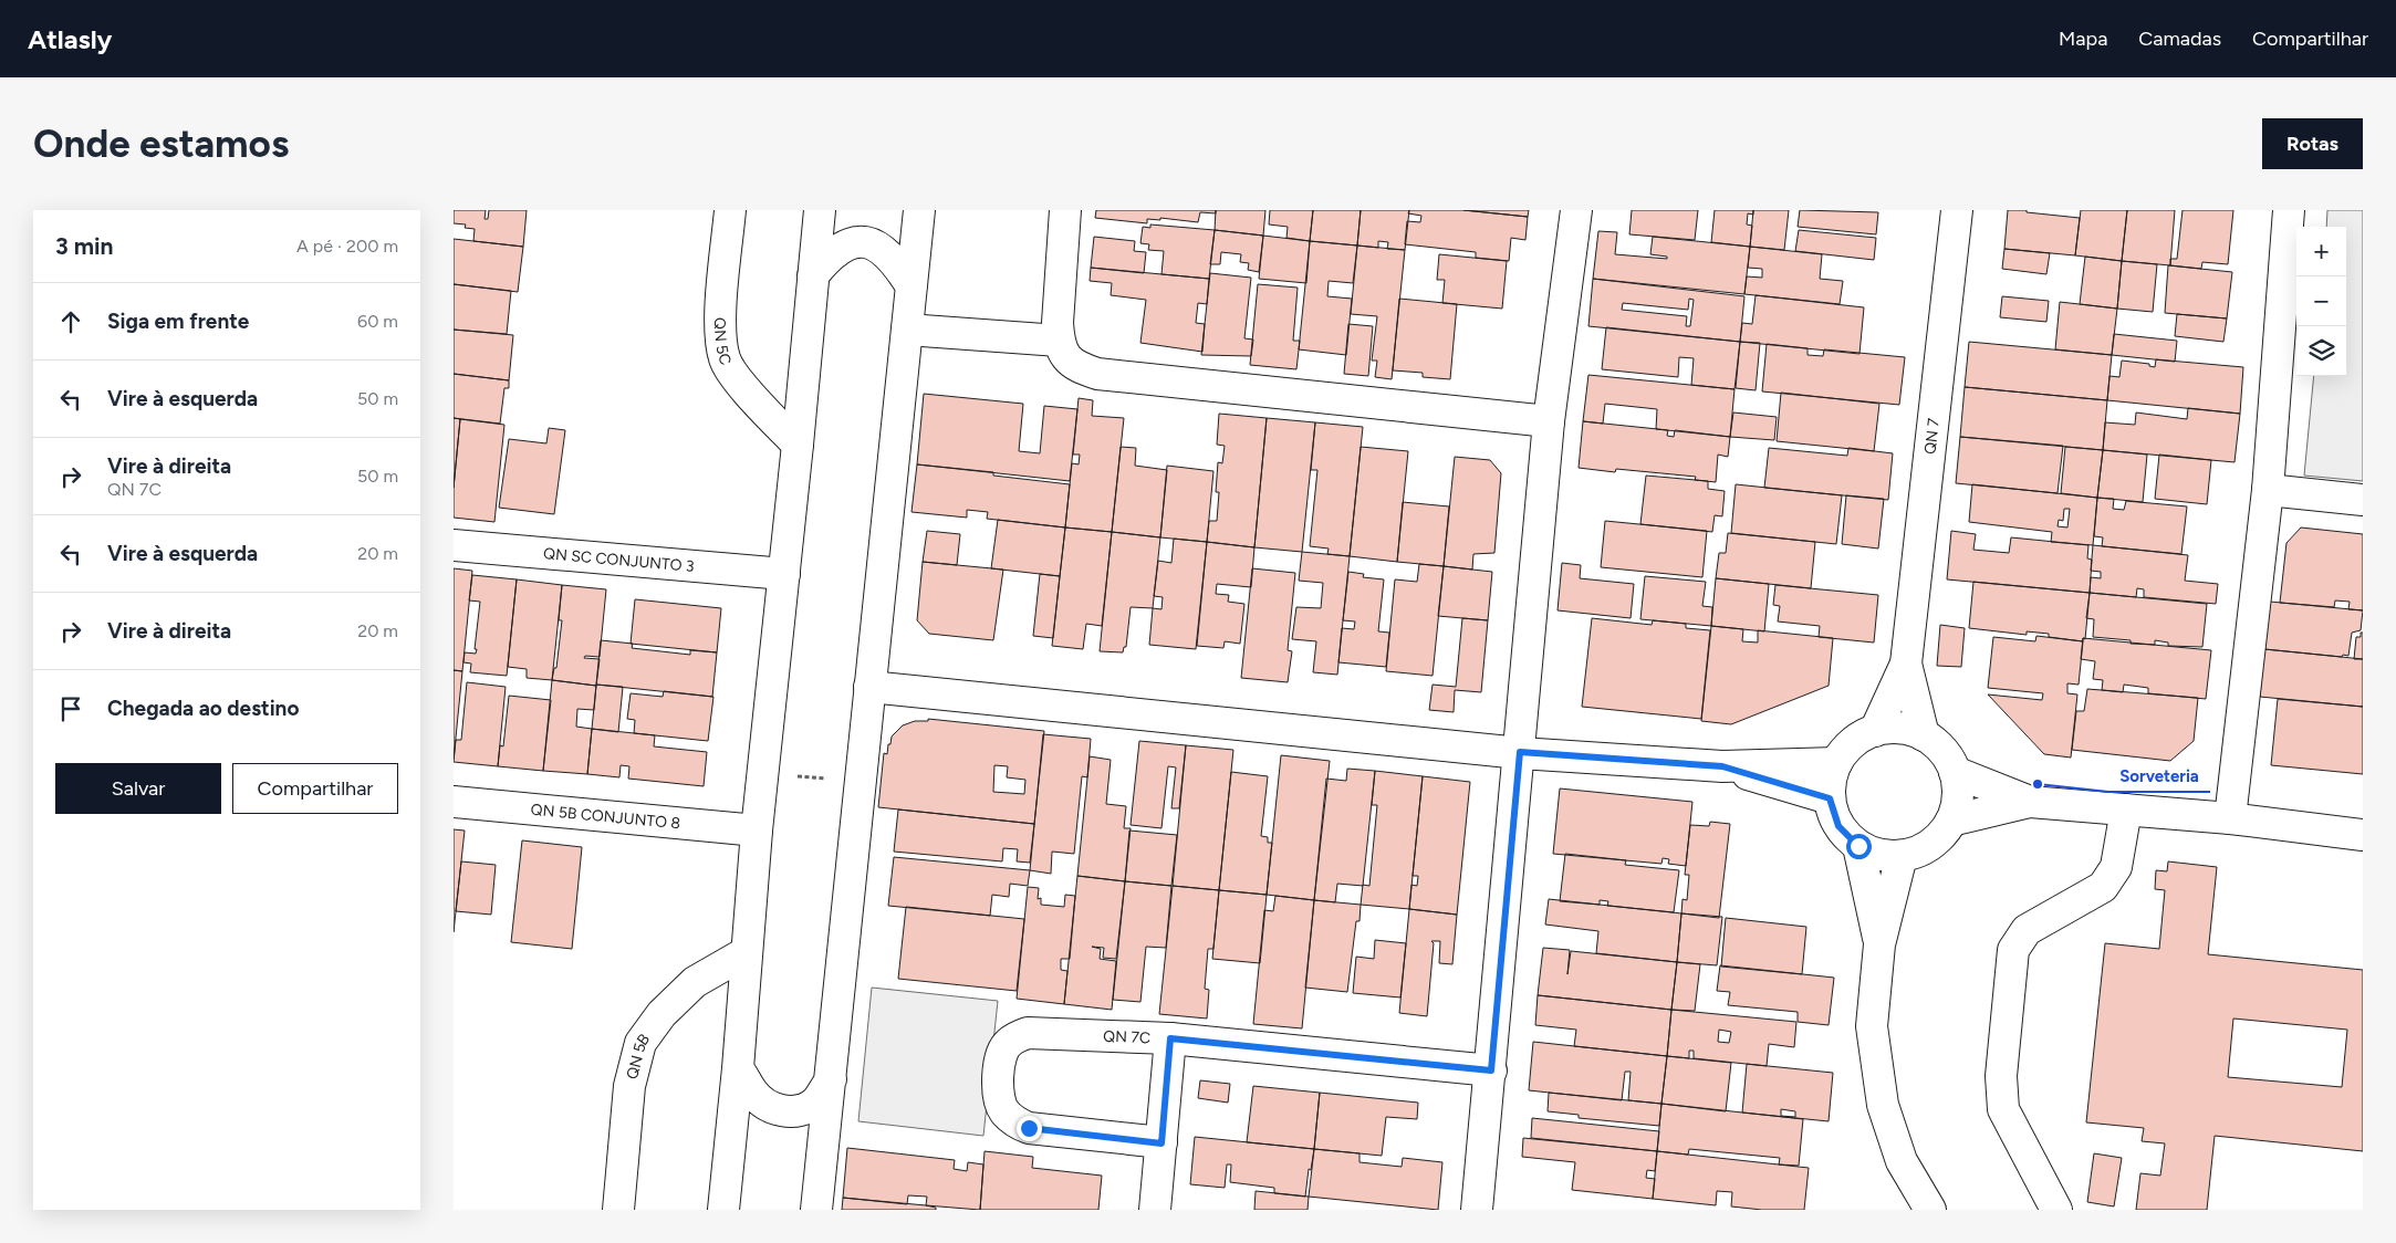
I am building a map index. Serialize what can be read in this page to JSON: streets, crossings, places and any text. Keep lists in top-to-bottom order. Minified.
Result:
{"streets":{"street":["QN 5C","QN 7","QN SC CONJUNTO 3","QN 5B CONJUNTO 8","QN 7C","QN 5B"]},"places":["Sorveteria"],"page":{"header":"Atlasly","nav":["Mapa","Camadas","Compartilhar"],"buttons":["Rotas",["Salvar","Compartilhar"]],"title":"Onde estamos","heading":["3 min","A pé · 200 m"],"map_buttons":["+","−"],"list":[["Siga em frente","60 m"],["Vire à esquerda","50 m"],["Vire à direita","QN 7C","50 m"],["Vire à esquerda","20 m"],["Vire à direita","20 m"],"Chegada ao destino"]}}
